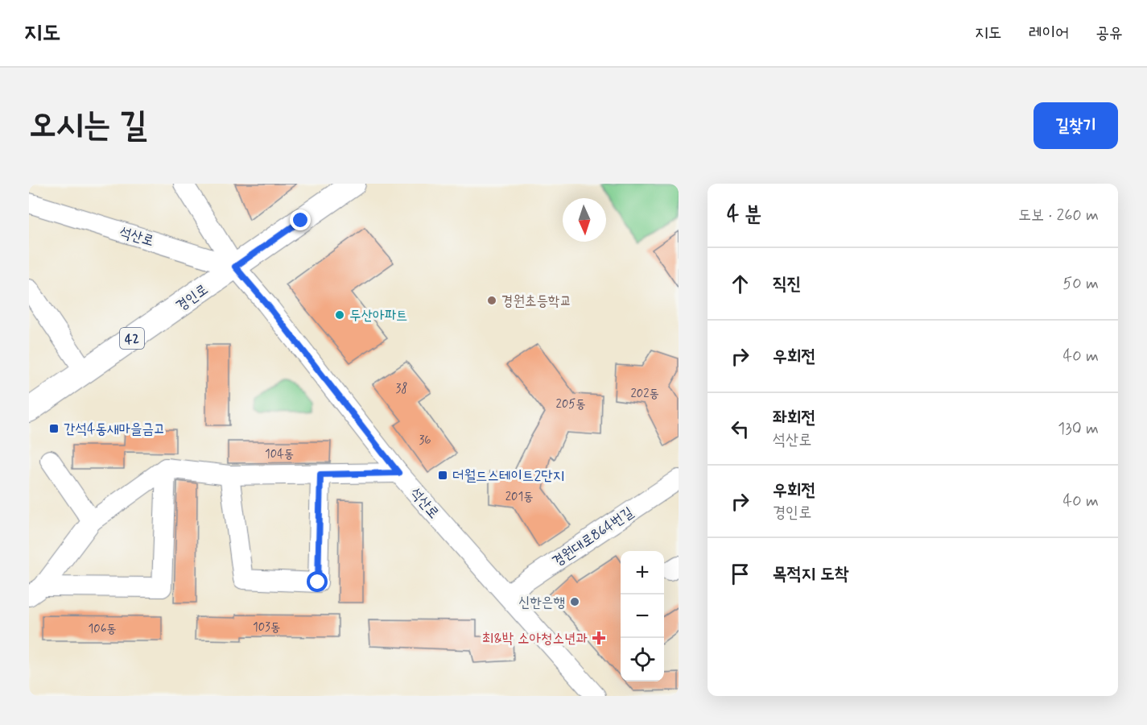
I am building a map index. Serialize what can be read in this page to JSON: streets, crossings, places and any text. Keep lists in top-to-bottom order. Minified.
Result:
{"streets":{"main road":["경인로","42"],"street":["석산로","경원대로864번길"]},"crossings":[["석산로","경인로"],["석산로","경원대로864번길"]],"places":{"other":["경원초등학교","두산아파트","신한은행"],"transit":["간석4동새마을금고","더월드스테이트2단지"],"health":["최&박 소아청소년과"]},"house_numbers":["38","202동","205동","36","104동","201동","103동","106동"],"north":"bottom","page":{"header":"지도","nav":["지도","레이어","공유"],"buttons":"길찾기","title":"오시는 길","heading":["4 분","도보 · 260 m"],"list":[["직진","50 m"],["우회전","40 m"],["좌회전","석산로","130 m"],["우회전","경인로","40 m"],"목적지 도착"],"map_buttons":["+","−"]}}
